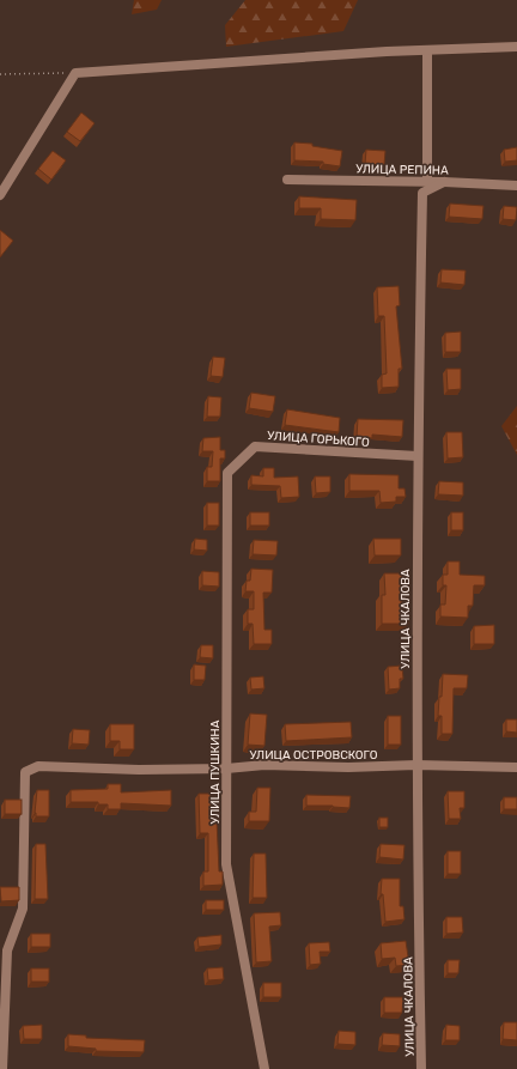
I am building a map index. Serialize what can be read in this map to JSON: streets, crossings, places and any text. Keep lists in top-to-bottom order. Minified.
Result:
{"streets":{"street":["УЛИЦА РЕПИНА","УЛИЦА ГОРЬКОГО","УЛИЦА ЧКАЛОВА","УЛИЦА ОСТРОВСКОГО","УЛИЦА ПУШКИНА"]},"crossings":[["УЛИЦА РЕПИНА","УЛИЦА ЧКАЛОВА"],["УЛИЦА ГОРЬКОГО","УЛИЦА ЧКАЛОВА"],["УЛИЦА ГОРЬКОГО","УЛИЦА ПУШКИНА"],["УЛИЦА ЧКАЛОВА","УЛИЦА ОСТРОВСКОГО"],["УЛИЦА ОСТРОВСКОГО","УЛИЦА ПУШКИНА"]]}
